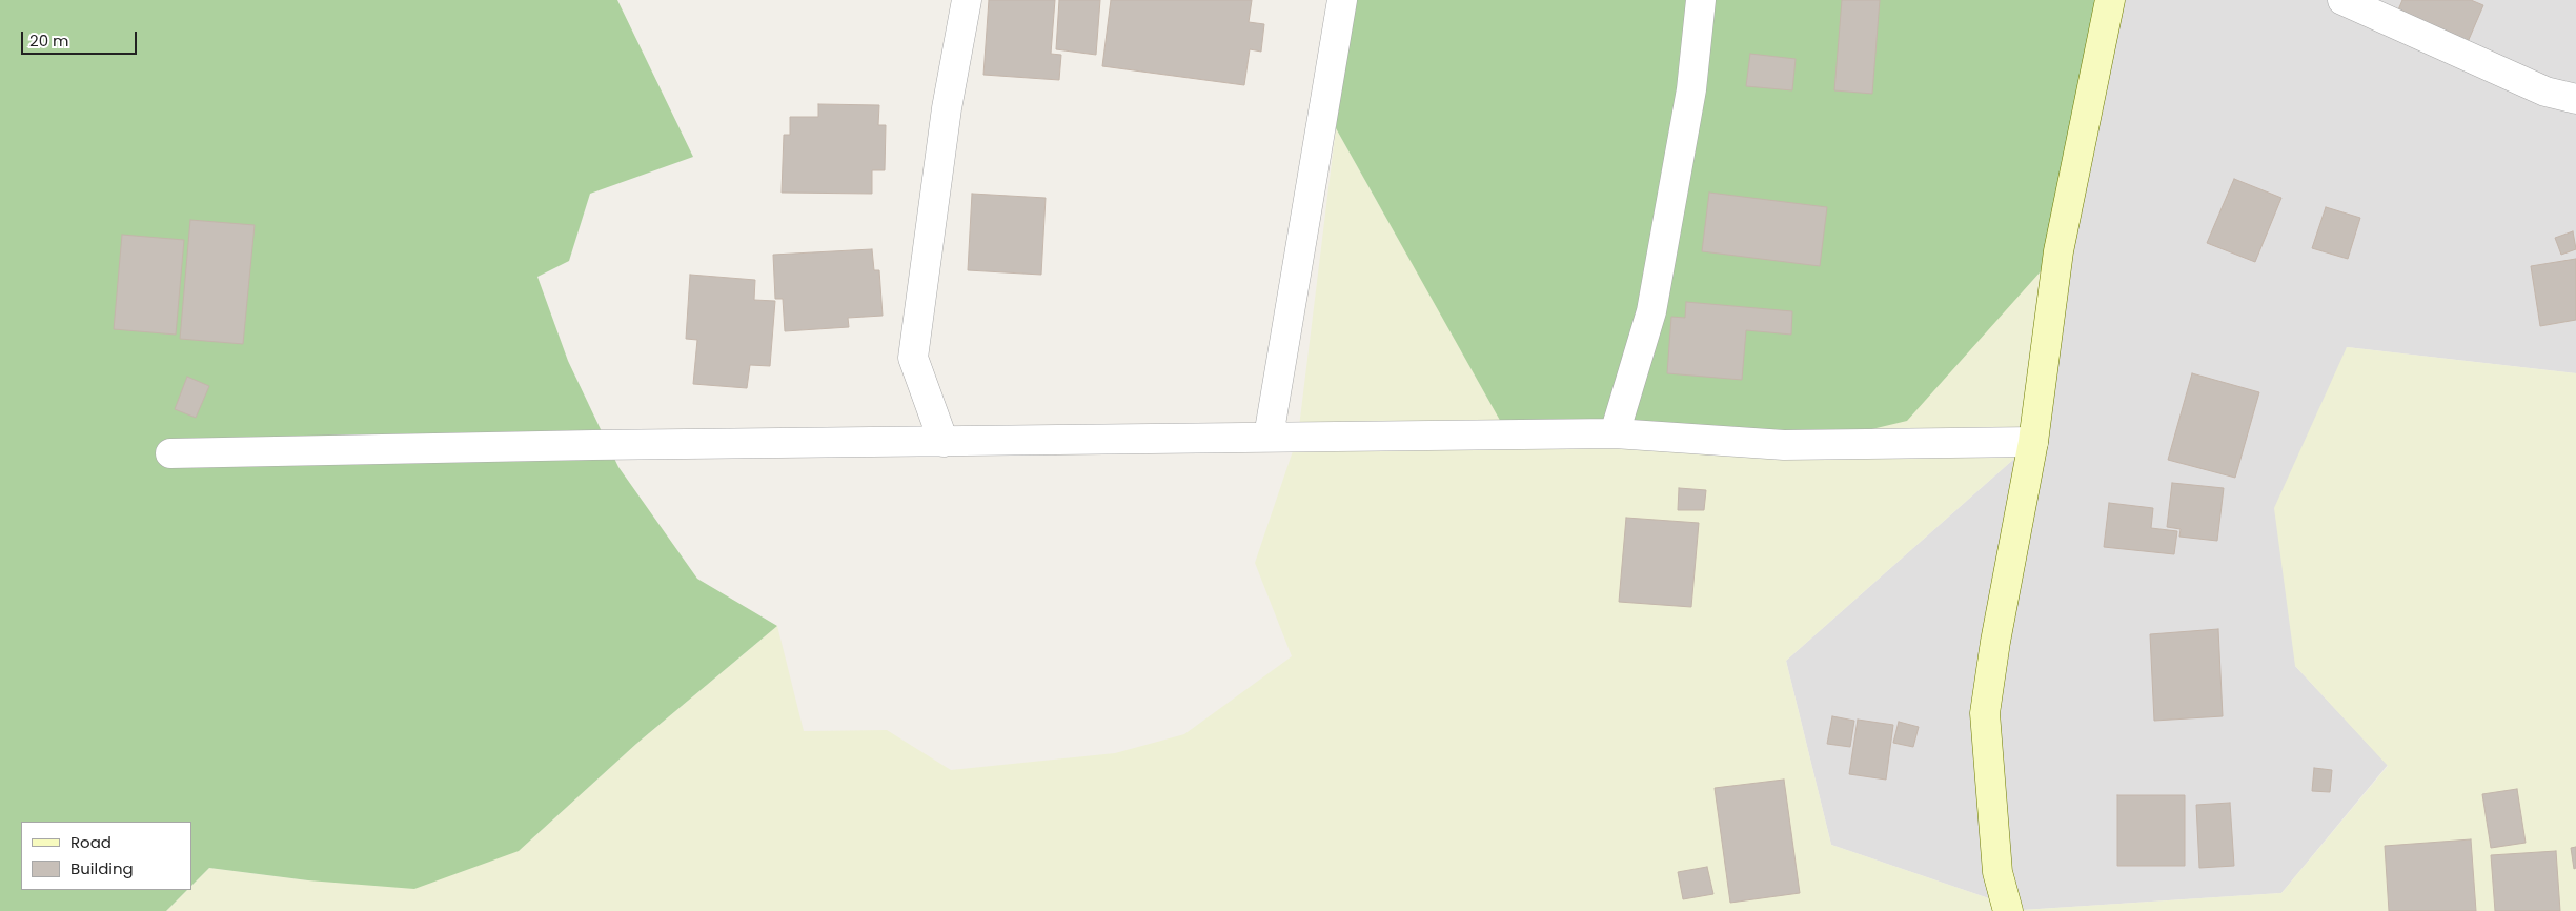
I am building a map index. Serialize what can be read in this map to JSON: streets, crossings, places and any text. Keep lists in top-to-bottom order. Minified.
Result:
{"legend":["Road","Building"],"scale_bar":"20 m"}
